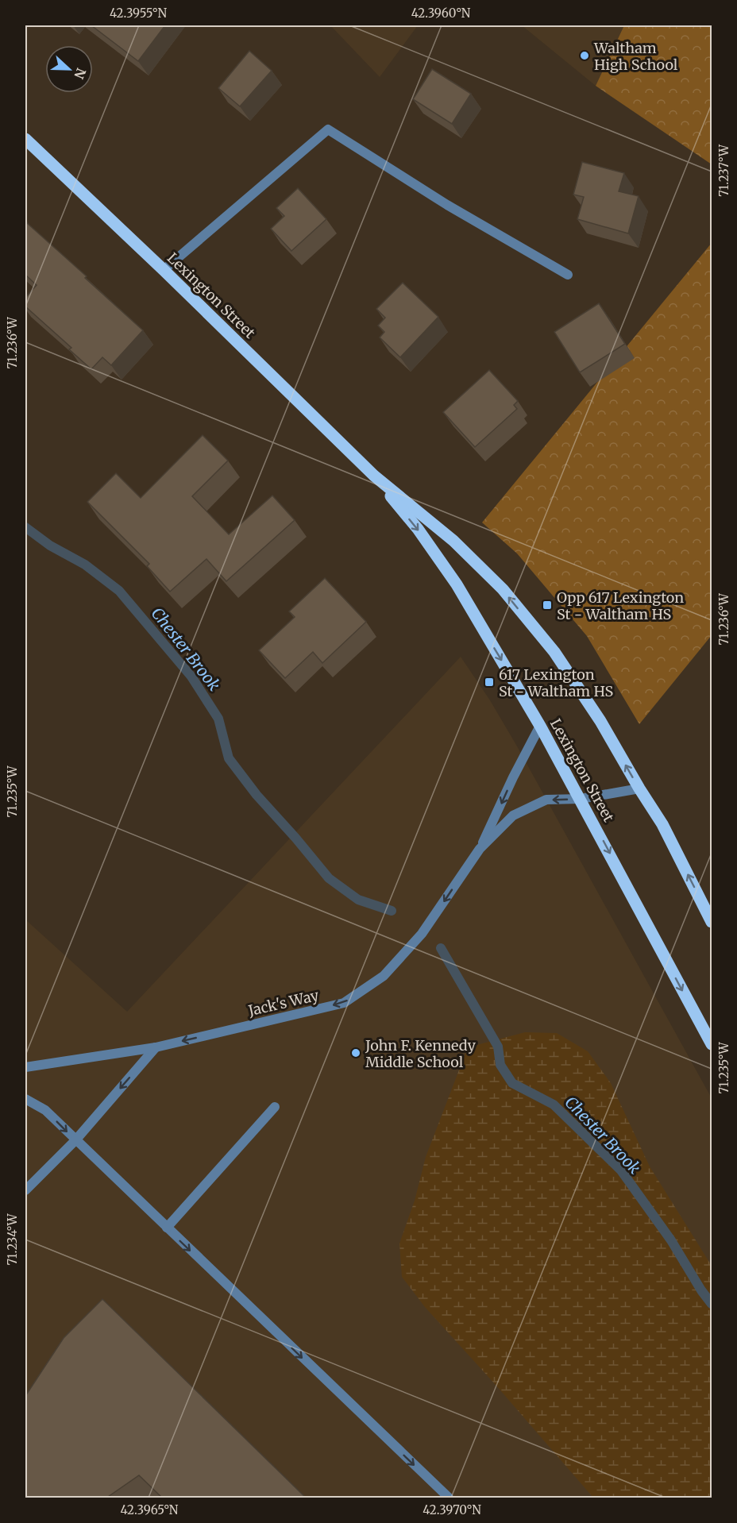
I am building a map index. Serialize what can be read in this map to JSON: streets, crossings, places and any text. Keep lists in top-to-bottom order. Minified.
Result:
{"streets":{"main road":["Lexington Street"],"street":["Jack's Way"]},"crossings":[["Lexington Street","Jack's Way"]],"one_way":["Jack's Way"],"water":["Chester Brook"],"places":{"other":["Waltham High School","John F. Kennedy Middle School"],"transit":["Opp 617 Lexington St - Waltham HS","617 Lexington St - Waltham HS"]},"north":"right","coordinates":["42.3955°N","42.3960°N","71.237°W","71.236°W","71.235°W","71.234°W","42.3965°N","42.3970°N"]}
